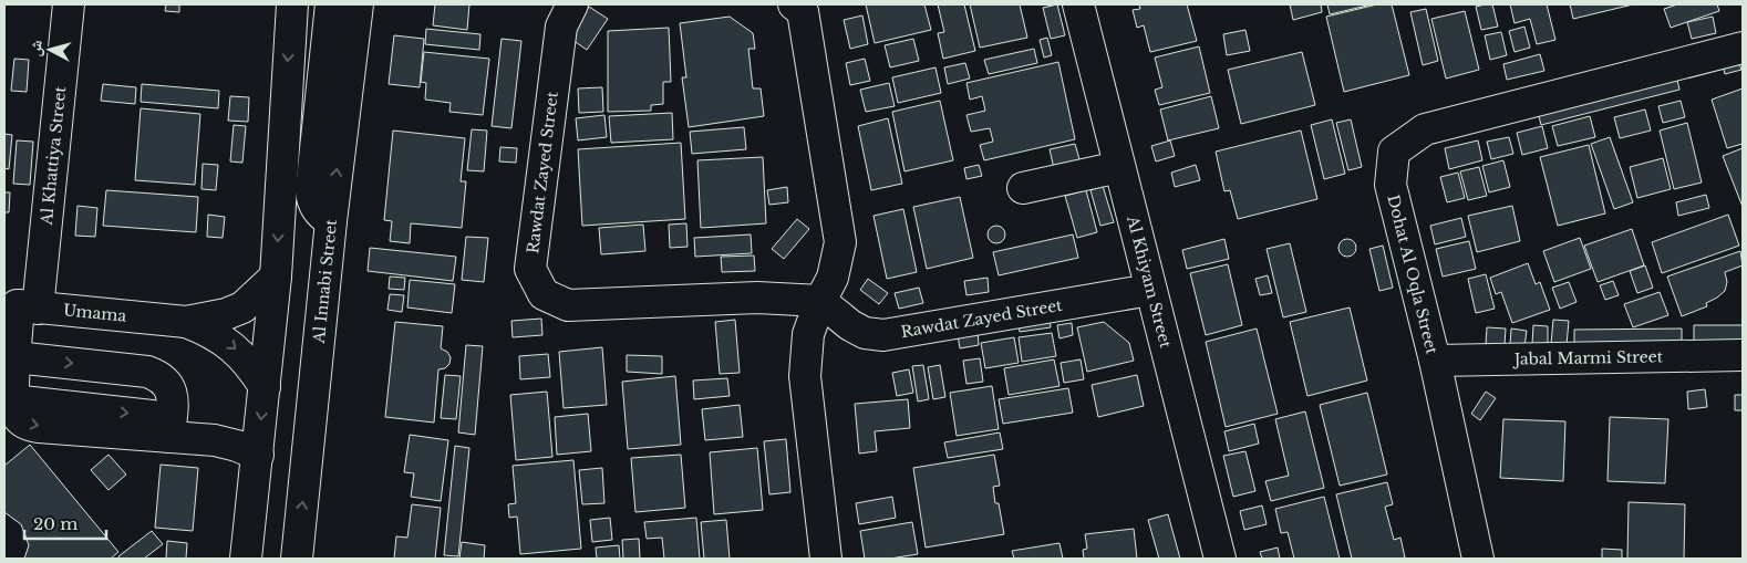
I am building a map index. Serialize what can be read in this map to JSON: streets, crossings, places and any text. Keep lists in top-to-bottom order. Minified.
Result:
{"streets":{"street":["Al Khattiya Street","Rawdat Zayed Street","Dohat Al Oqla Street","Al Innabi Street","Al Khiyam Street","Umama","Jabal Marmi Street"]},"crossings":[["Al Khattiya Street","Umama"],["Rawdat Zayed Street","Al Khiyam Street"],["Dohat Al Oqla Street","Jabal Marmi Street"]],"scale_bar":"20 m","north":"left"}
